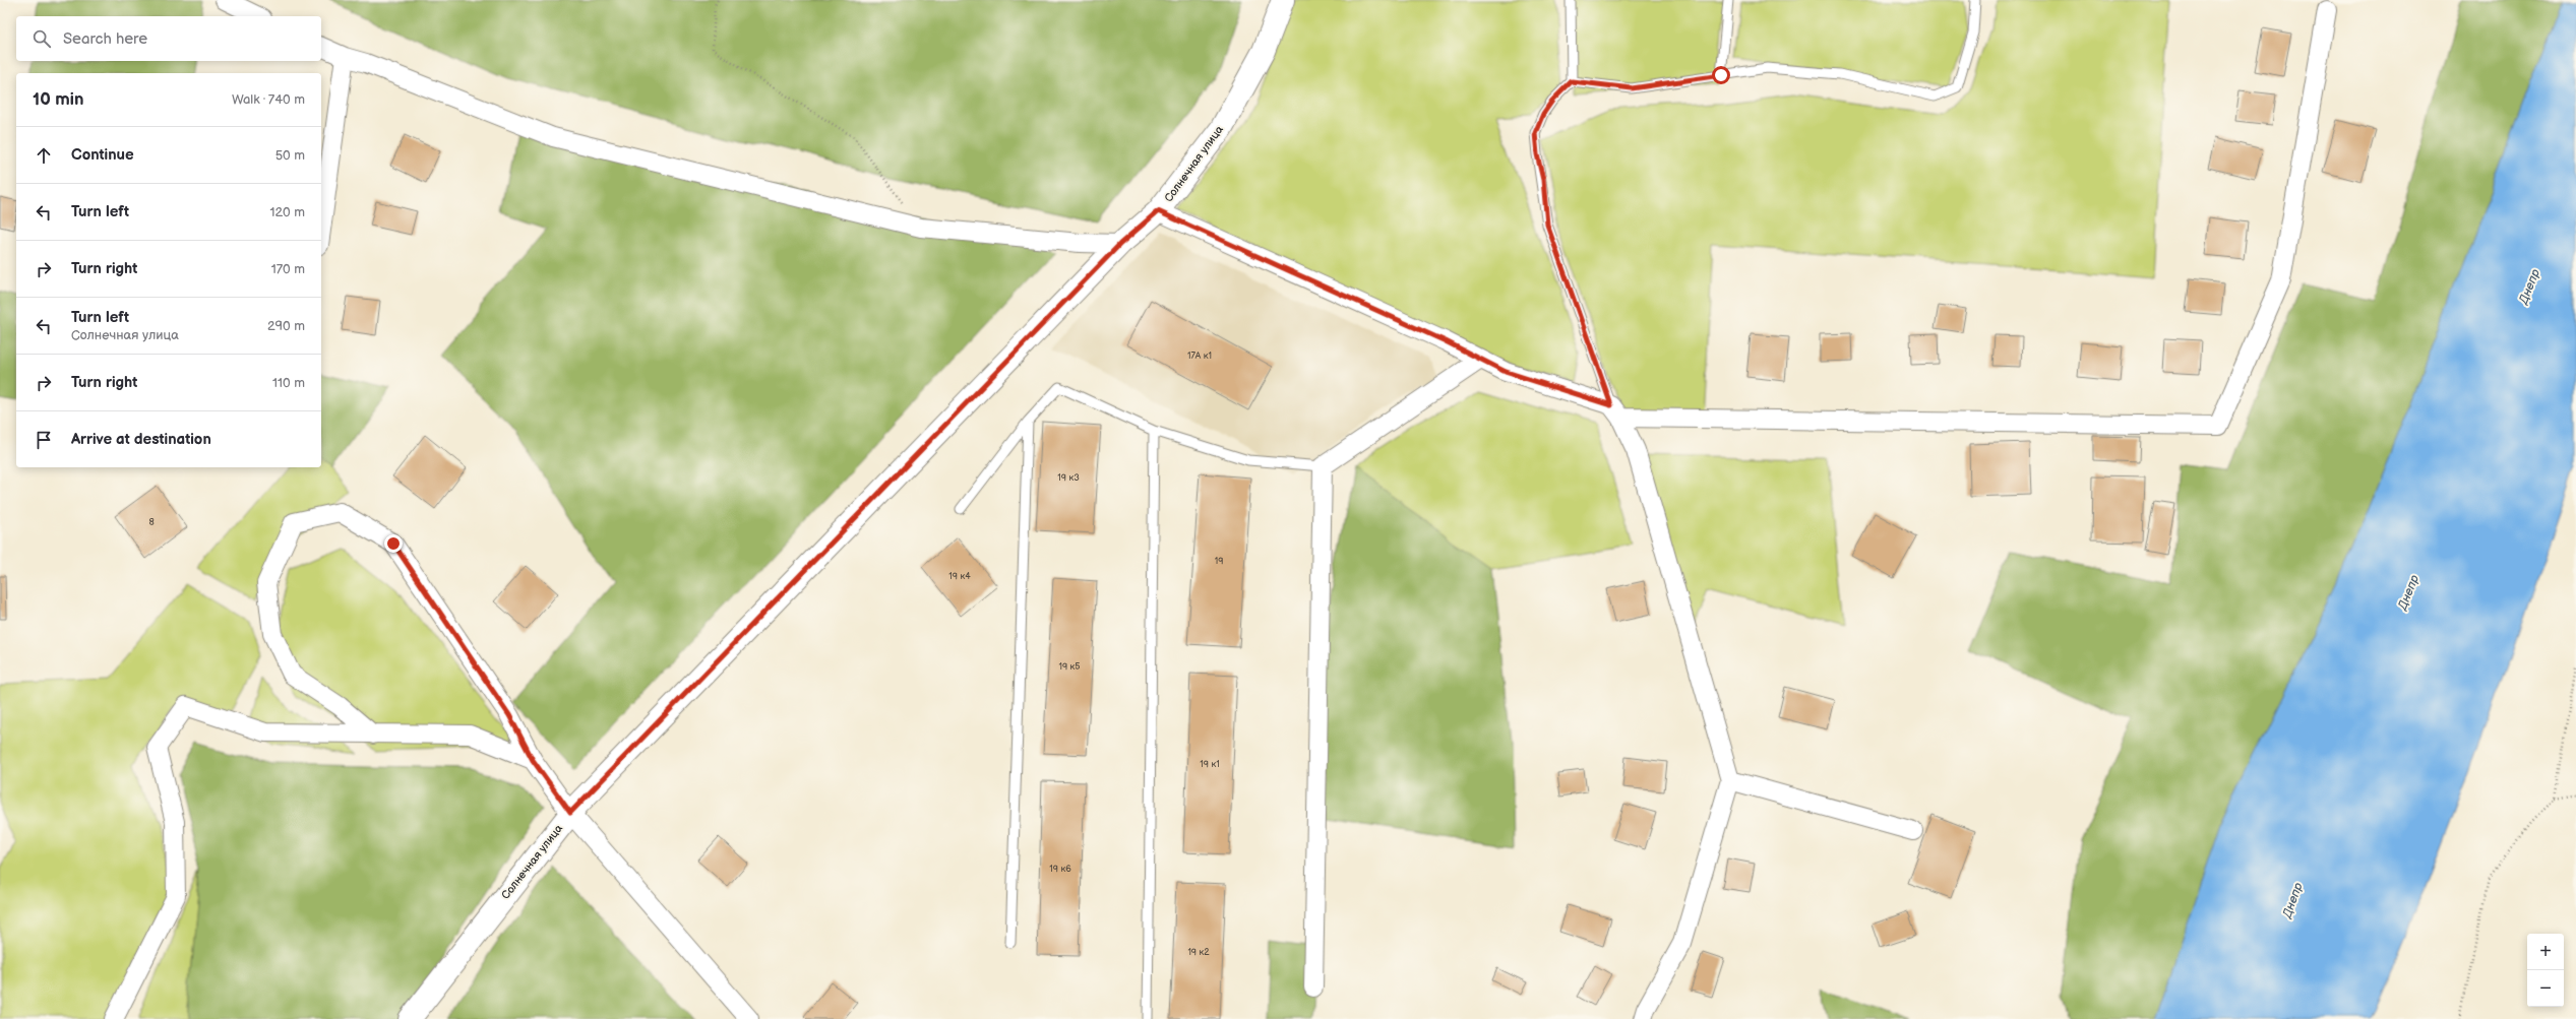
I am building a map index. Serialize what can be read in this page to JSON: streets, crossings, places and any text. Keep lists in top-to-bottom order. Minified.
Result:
{"streets":{"street":["Солнечная улица"]},"water":["Днепр"],"house_numbers":["17А к1","19 к3","8","19","19 к4","19 к5","19 к1","19 к6","19 к2"],"page":{"search":"Search here","heading":["10 min","Walk · 740 m"],"list":[["Continue","50 m"],["Turn left","120 m"],["Turn right","170 m"],["Turn left","Солнечная улица","290 m"],["Turn right","110 m"],"Arrive at destination"],"map_buttons":["+","−"]}}
